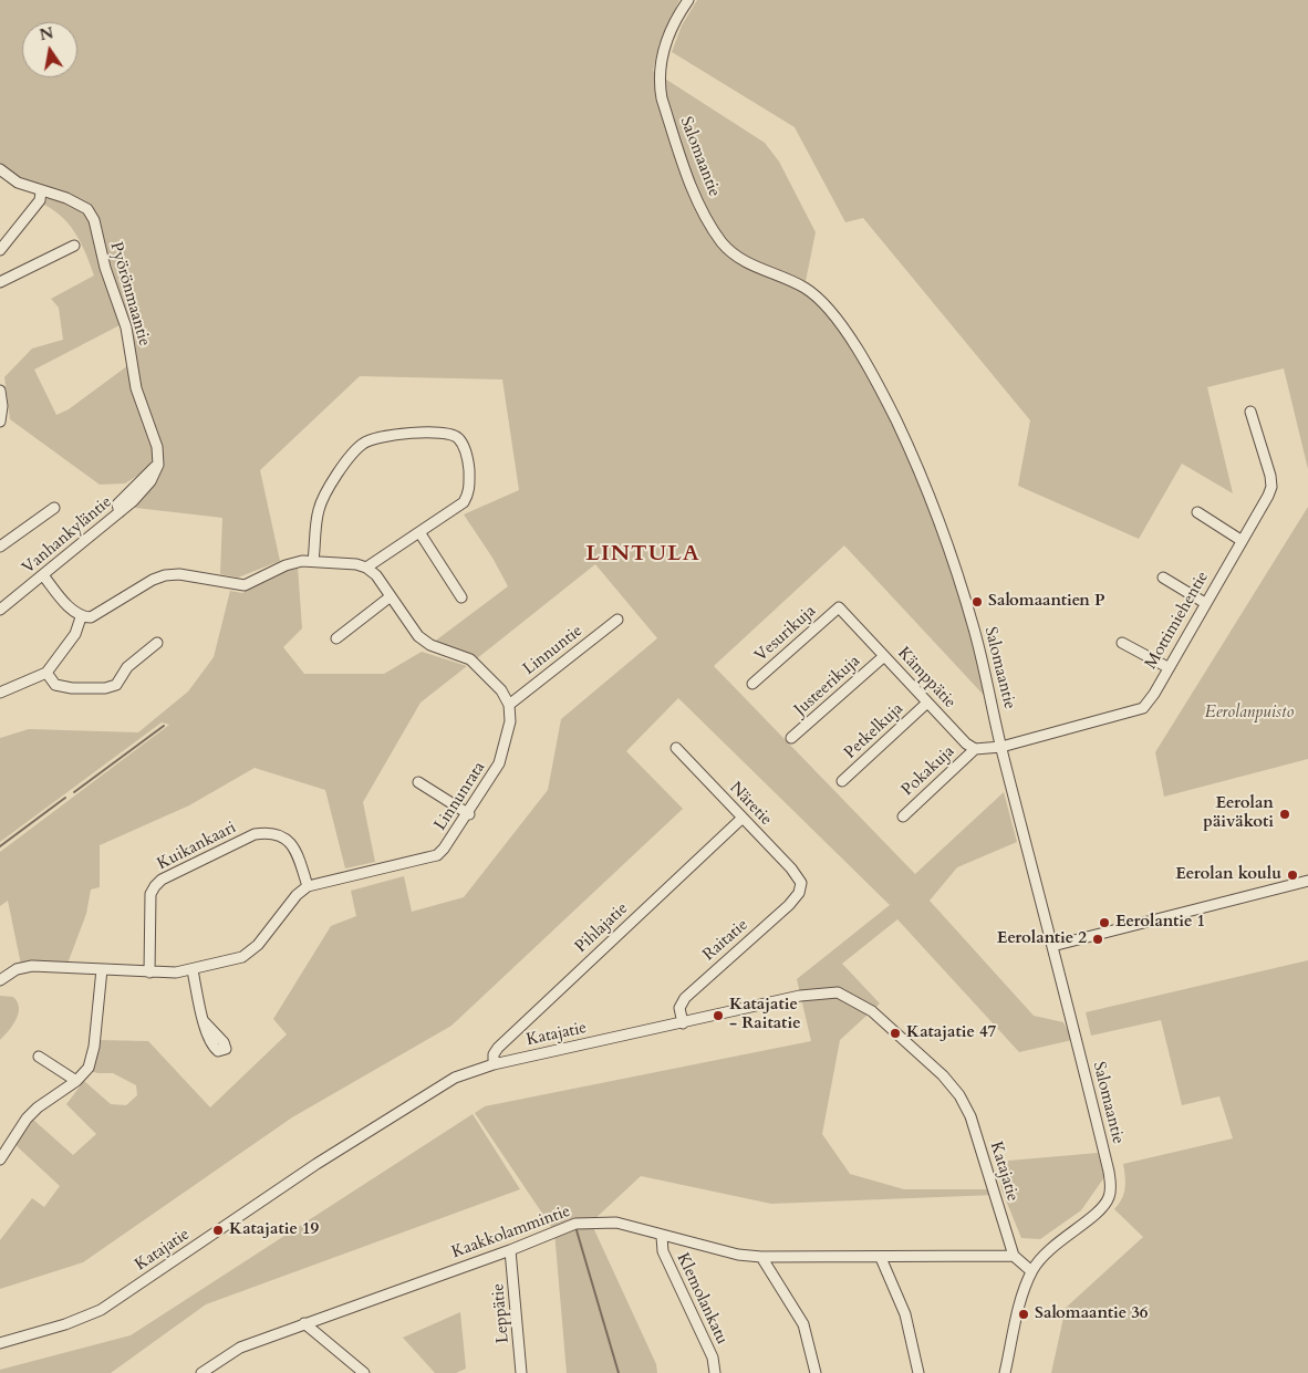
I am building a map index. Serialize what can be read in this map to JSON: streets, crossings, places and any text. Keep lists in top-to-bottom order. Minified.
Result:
{"streets":{"street":["Salomaantie","Pyörönmaantie","Vanhankyläntie","Mottimiehentie","Vesurikuja","Linnuntie","Kämppätie","Justeerikuja","Petkelkuja","Pokakuja","Linnunrata","Näretie","Kuikankaari","Pihlajatie","Raitatie","Katajatie","Kaakkolammintie","Klemolankatu","Leppätie"]},"crossings":[["Salomaantie","Mottimiehentie"],["Pyörönmaantie","Vanhankyläntie"],["Vesurikuja","Kämppätie"],["Linnuntie","Linnunrata"],["Kämppätie","Justeerikuja"],["Kämppätie","Petkelkuja"],["Kämppätie","Pokakuja"],["Linnunrata","Kuikankaari"],["Näretie","Pihlajatie"],["Näretie","Raitatie"],["Pihlajatie","Katajatie"],["Raitatie","Katajatie"],["Katajatie","Kaakkolammintie"],["Kaakkolammintie","Klemolankatu"],["Kaakkolammintie","Leppätie"]],"districts":["LINTULA"],"parks":["Eerolanpuisto"],"places":["Salomaantien P","Eerolan päiväkoti","Eerolan koulu","Eerolantie 1","Eerolantie 2","Katajatie - Raitatie","Katajatie 47","Katajatie 19","Salomaantie 36"],"north":"top"}
